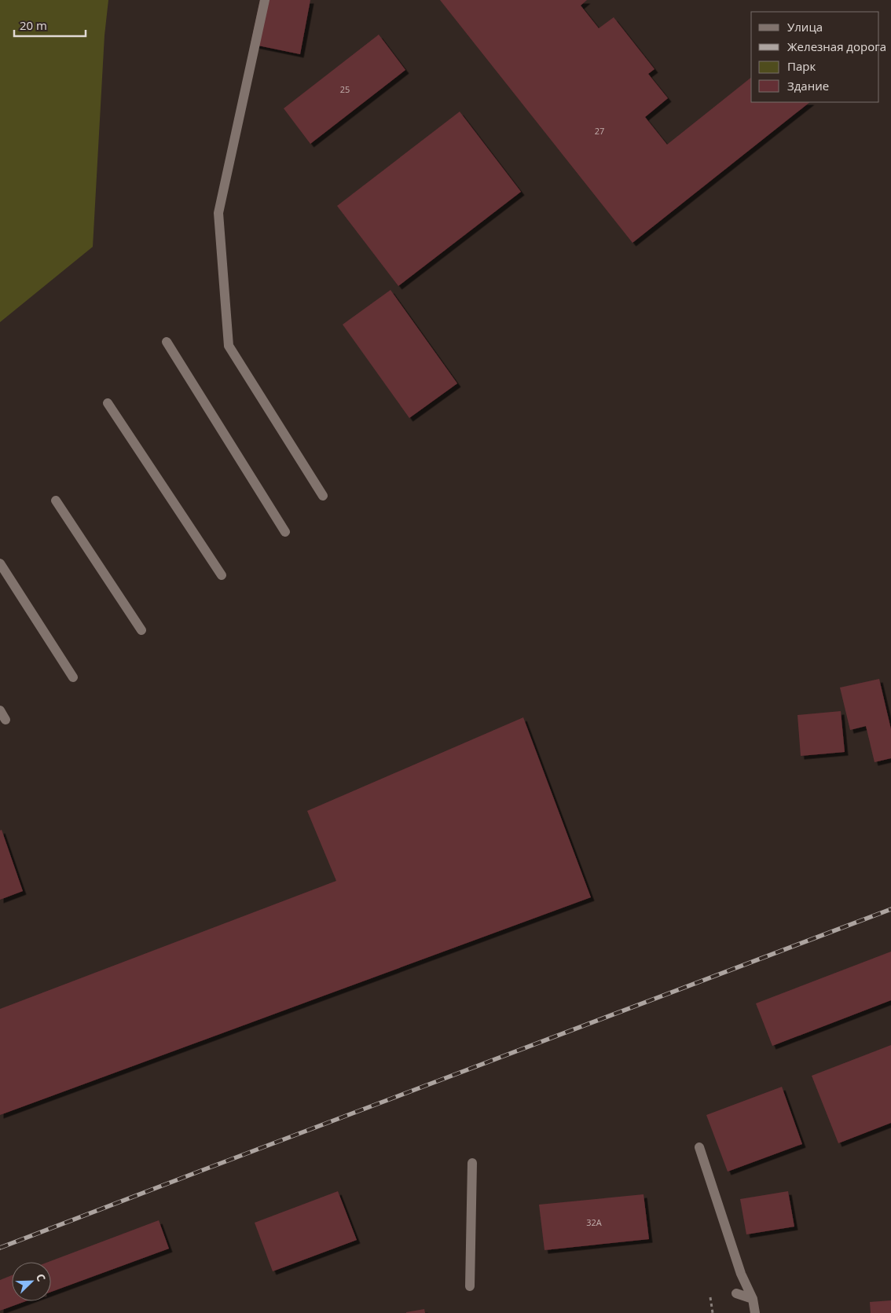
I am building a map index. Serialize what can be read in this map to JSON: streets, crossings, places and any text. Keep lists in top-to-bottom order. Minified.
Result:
{"house_numbers":["25","27","32А"],"legend":["Улица","Железная дорога","Парк","Здание"],"scale_bar":"20 m","north":"top right"}
